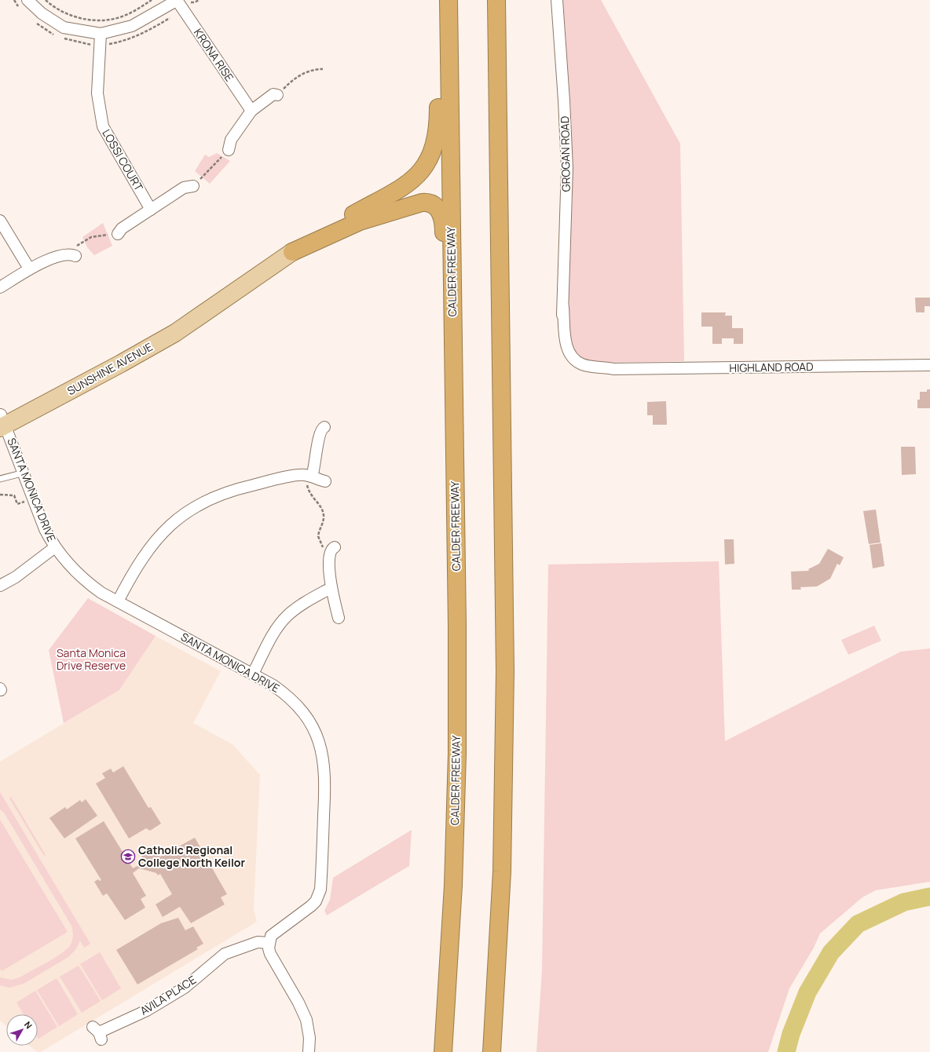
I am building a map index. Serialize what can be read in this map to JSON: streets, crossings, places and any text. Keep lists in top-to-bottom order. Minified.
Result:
{"streets":{"highway":["CALDER FREEWAY"],"main road":["SUNSHINE AVENUE"],"street":["KRONA RISE","GROGAN ROAD","LOSSI COURT","HIGHLAND ROAD","SANTA MONICA DRIVE","AVILA PLACE"]},"crossings":[["GROGAN ROAD","HIGHLAND ROAD"],["SUNSHINE AVENUE","SANTA MONICA DRIVE"],["SANTA MONICA DRIVE","AVILA PLACE"]],"parks":["Santa Monica Drive Reserve"],"places":{"school or university":["Catholic Regional College North Keilor"]},"north":"top right"}
